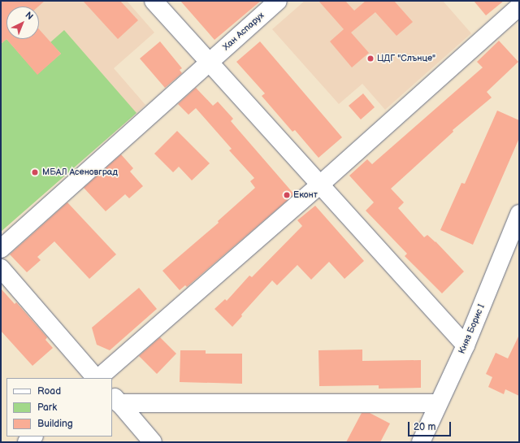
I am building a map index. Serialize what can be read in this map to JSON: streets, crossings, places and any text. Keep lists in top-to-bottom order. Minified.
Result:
{"streets":{"street":["Хан Аспарух","Княз Борис I"]},"places":["ЦДГ \"Слънце\"","МБАЛ Асеновград","Еконт"],"legend":["Road","Park","Building"],"scale_bar":"20 m","north":"top right"}
